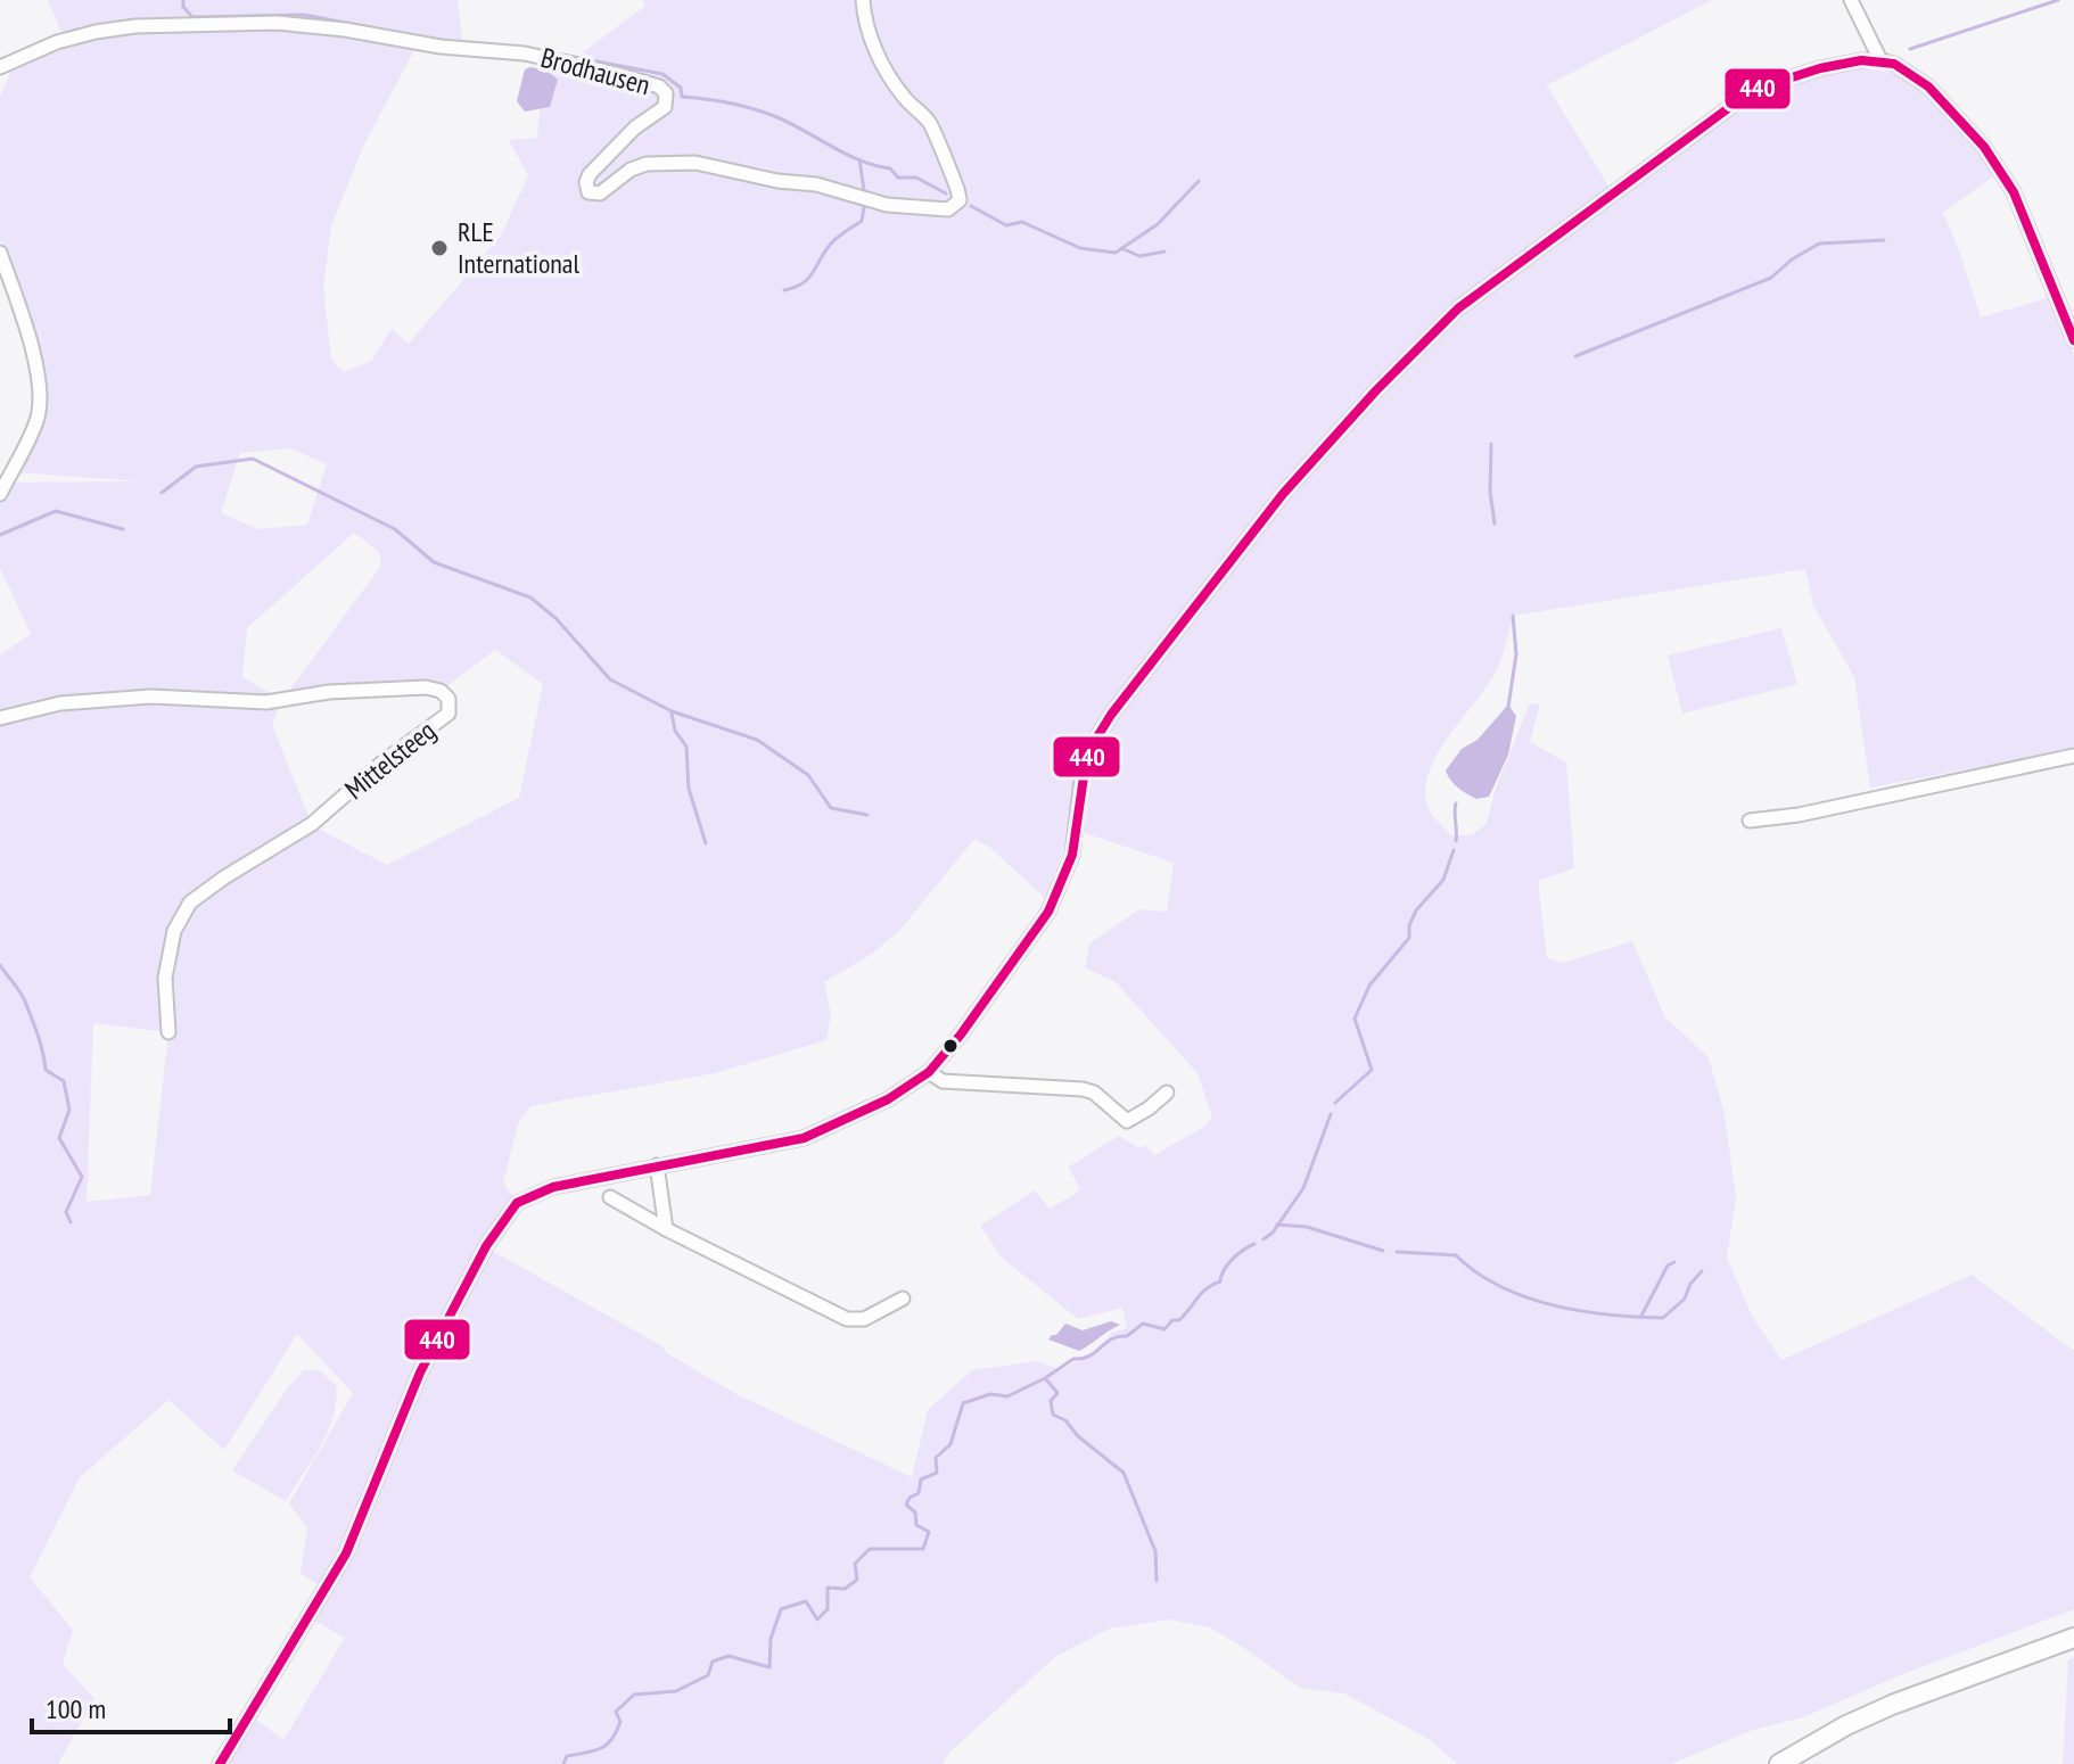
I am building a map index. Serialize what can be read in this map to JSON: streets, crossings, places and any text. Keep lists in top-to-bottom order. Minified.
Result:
{"streets":{"street":["Brodhausen","Mittelsteeg"]},"places":["RLE International"],"lines":["transit line 440"],"scale_bar":"100 m"}
